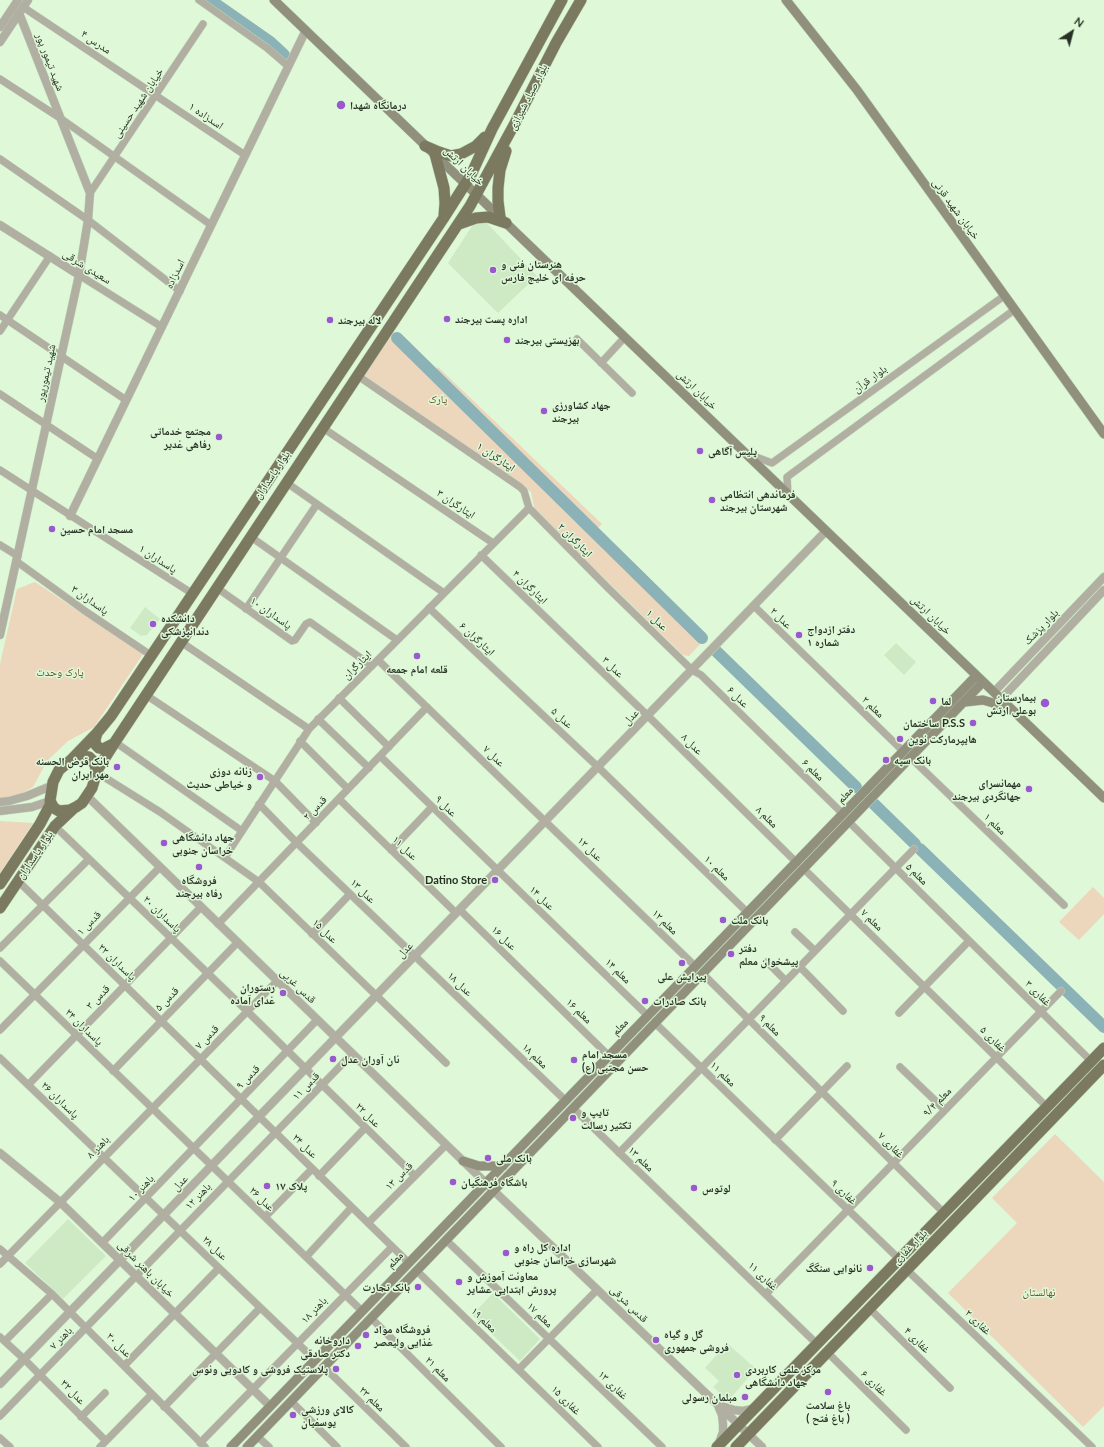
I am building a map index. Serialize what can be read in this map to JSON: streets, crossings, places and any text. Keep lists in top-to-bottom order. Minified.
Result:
{"streets":{"main road":["بلوار صیاد شیرازی","خیابان ارتش","خیابان شهید قرنی","بلوار پاسداران","معلم","بلوار غفاری"],"street":["مدرس ۴","شهید تیمور پور","خیابان شهید حسینی","اسدزاده ۱","سعیدی شرقی","اسدزاده","شهید تیمورپور","بلوار قرآن","ایثارگران ۱","ایثارگران ۳","ایثارگران ۲","پاسداران ۱","ایثارگران ۴","پاسداران ۳","پاسداران ۱۰","عدل ۲","عدل ۱","بلوار پزشک","ایثارگران ۶","ایثارگران","عدل ۳","عدل ۶","معلم ۲","عدل","عدل ۵","عدل ۸","عدل ۷","معلم ۶","عدل ۹","قدس ۲","معلم ۸","معلم ۱","عدل ۱۱","عدل ۱۲","معلم ۱۰","معلم ۵","عدل ۱۳","عدل ۱۴","پاسداران ۲۰","معلم ۷","معلم ۱۲","قدس ۱","عدل ۱۵","عدل ۱۶","پاسداران ۲۲","معلم ۱۴","عدل ۱۸","قدس غربی","غفاری ۳","قدس ۳","قدس ۵","معلم ۱۶‌","معلم ۹","پاسداران ۲۴","قدس ۷","غفاری ۵","معلم ۱۸","معلم ۱۱","قدس ۹","قدس ۱۱","پاسداران ۲۶","معلم ۹/۴","عدل ۲۲","غفاری ۷","عدل ۲۴","باهنر ۸","معلم ۱۳","قدس ۱۳","باهنر ۱۰","غفاری ۹","باهنر ۱۲","عدل ۲۶","عدل ۲۸","خیابان باهنر شرقی","غفاری ۱۱","قدس شرقی","باهنر ۱۸","معلم ۱۷","معلم ۱۹","غفاری ۲","باهنر ۷","غفاری ۴","عدل ۳۰","معلم ۲۱","غفاری ۶","غفاری ۱۳","عدل ۳۲","معلم ۲۳","غفاری ۱۵"]},"crossings":[["مدرس ۴","شهید تیمور پور"],["مدرس ۴","خیابان شهید حسینی"],["مدرس ۴","اسدزاده ۱"],["شهید تیمور پور","شهید تیمورپور"],["بلوار صیاد شیرازی","خیابان ارتش"],["بلوار صیاد شیرازی","بلوار پاسداران"],["خیابان شهید حسینی","اسدزاده ۱"],["خیابان شهید حسینی","شهید تیمورپور"],["اسدزاده ۱","اسدزاده"],["خیابان ارتش","اسدزاده"],["خیابان ارتش","بلوار قرآن"],["خیابان ارتش","بلوار پاسداران"],["خیابان ارتش","بلوار پزشک"],["خیابان ارتش","عدل"],["خیابان ارتش","معلم"],["خیابان شهید قرنی","بلوار قرآن"],["سعیدی شرقی","اسدزاده"],["سعیدی شرقی","شهید تیمورپور"],["اسدزاده","پاسداران ۱"],["شهید تیمورپور","پاسداران ۱"],["شهید تیمورپور","پاسداران ۳"],["ایثارگران ۱","بلوار پاسداران"],["ایثارگران ۱","ایثارگران ۲"],["ایثارگران ۱","ایثارگران"],["بلوار پاسداران","ایثارگران ۳"],["بلوار پاسداران","پاسداران ۱"],["بلوار پاسداران","پاسداران ۳"],["بلوار پاسداران","پاسداران ۱۰"],["بلوار پاسداران","عدل ۱۵"],["بلوار پاسداران","پاسداران ۲۲"],["بلوار پاسداران","قدس غربی"],["ایثارگران ۳","ایثارگران"],["ایثارگران ۲","عدل ۱"],["ایثارگران ۲","ایثارگران"],["ایثارگران ۴","ایثارگران"],["ایثارگران ۴","عدل ۳"],["پاسداران ۱۰","ایثارگران"],["عدل ۲","معلم ۲"],["عدل ۲","عدل"],["عدل ۱","عدل ۶"],["عدل ۱","عدل"],["ایثارگران ۶","ایثارگران"],["ایثارگران ۶","عدل ۵"],["ایثارگران","عدل ۷"],["ایثارگران","عدل ۱۳"],["ایثارگران","عدل ۱۵"],["عدل ۳","عدل"],["عدل ۳","عدل ۸"],["عدل ۶","عدل"],["عدل ۶","معلم ۶"],["معلم ۲","معلم"],["معلم ۲","معلم ۱"],["عدل","عدل ۵"],["عدل","عدل ۸"],["عدل","عدل ۷"],["عدل","عدل ۹"],["عدل","عدل ۱۱"],["عدل","عدل ۱۲"],["عدل","عدل ۱۳"],["عدل","عدل ۱۴"],["عدل","عدل ۱۵"],["عدل","عدل ۱۶"],["عدل","عدل ۱۸"],["عدل","قدس غربی"],["عدل","عدل ۲۲"],["عدل","عدل ۲۴"],["عدل","عدل ۲۶"],["عدل","عدل ۲۸"],["عدل","خیابان باهنر شرقی"],["عدل","عدل ۳۰"],["عدل","عدل ۳۲"],["عدل ۵","معلم ۱۰"],["عدل ۸","معلم ۸"],["عدل ۷","قدس ۲"],["عدل ۷","عدل ۱۲"],["معلم ۶","معلم"],["معلم","معلم ۸"],["معلم","معلم ۱"],["معلم","معلم ۱۰"],["معلم","معلم ۵"],["معلم","معلم ۷"],["معلم","معلم ۱۲"],["معلم","معلم ۱۴"],["معلم","قدس غربی"],["معلم","معلم ۱۶‌"],["معلم","معلم ۹"],["معلم","معلم ۱۸"],["معلم","معلم ۱۱"],["معلم","عدل ۲۴"],["معلم","معلم ۱۳"],["معلم","عدل ۲۶"],["معلم","عدل ۲۸"],["معلم","خیابان باهنر شرقی"],["معلم","قدس شرقی"],["معلم","معلم ۱۷"],["معلم","معلم ۱۹"],["معلم","معلم ۲۱"],["معلم","معلم ۲۳"],["عدل ۹","قدس ۲"],["عدل ۹","عدل ۱۴"],["قدس ۲","عدل ۱۱"],["قدس ۲","عدل ۱۳"],["قدس ۲","عدل ۱۵"],["قدس ۲","قدس غربی"],["عدل ۱۱","عدل ۱۶"],["عدل ۱۲","معلم ۱۲"],["معلم ۵","غفاری ۳"],["عدل ۱۳","عدل ۱۸"],["عدل ۱۴","معلم ۱۴"],["پاسداران ۲۰","قدس ۱"],["پاسداران ۲۰","قدس ۳"],["پاسداران ۲۰","قدس ۵"],["پاسداران ۲۰","قدس ۷"],["پاسداران ۲۰","قدس ۹"],["پاسداران ۲۰","عدل ۲۲"],["معلم ۷","غفاری ۵"],["قدس ۱","پاسداران ۲۲"],["قدس ۱","قدس غربی"],["قدس ۱","پاسداران ۲۴"],["عدل ۱۵","قدس غربی"],["عدل ۱۶","معلم ۱۶‌"],["پاسداران ۲۲","قدس ۳"],["پاسداران ۲۲","قدس ۵"],["پاسداران ۲۲","قدس ۷"],["پاسداران ۲۲","قدس ۹"],["پاسداران ۲۲","عدل ۲۴"],["عدل ۱۸","معلم ۱۸"],["قدس غربی","قدس ۳"],["قدس غربی","قدس ۵"],["قدس غربی","قدس ۷"],["قدس غربی","قدس ۹"],["قدس غربی","قدس ۱۱"],["قدس غربی","قدس ۱۳"],["قدس غربی","قدس شرقی"],["غفاری ۳","معلم ۹/۴"],["غفاری ۳","بلوار غفاری"],["قدس ۳","پاسداران ۲۴"],["قدس ۳","پاسداران ۲۶"],["قدس ۵","پاسداران ۲۴"],["معلم ۹","غفاری ۷"],["پاسداران ۲۴","قدس ۷"],["پاسداران ۲۴","قدس ۹"],["پاسداران ۲۴","باهنر ۸"],["پاسداران ۲۴","باهنر ۱۰"],["پاسداران ۲۴","عدل ۲۶"],["قدس ۷","باهنر ۸"],["غفاری ۵","معلم ۹/۴"],["غفاری ۵","بلوار غفاری"],["معلم ۱۱","غفاری ۹"],["قدس ۹","عدل ۲۲"],["قدس ۹","عدل ۲۴"],["قدس ۹","باهنر ۱۰"],["قدس ۹","عدل ۲۶"],["قدس ۱۱","عدل ۲۲"],["قدس ۱۱","عدل ۲۴"],["قدس ۱۱","باهنر ۱۲"],["پاسداران ۲۶","باهنر ۸"],["پاسداران ۲۶","باهنر ۱۰"],["پاسداران ۲۶","عدل ۲۸"],["معلم ۹/۴","غفاری ۷"],["معلم ۹/۴","غفاری ۹"],["معلم ۹/۴","غفاری ۱۱"],["عدل ۲۲","قدس ۱۳"],["غفاری ۷","بلوار غفاری"],["عدل ۲۴","قدس ۱۳"],["عدل ۲۴","باهنر ۱۲"],["عدل ۲۴","باهنر ۱۸"],["باهنر ۸","خیابان باهنر شرقی"],["باهنر ۸","عدل ۳۰"],["معلم ۱۳","غفاری ۱۱"],["باهنر ۱۰","عدل ۲۶"],["باهنر ۱۰","عدل ۲۸"],["باهنر ۱۰","خیابان باهنر شرقی"],["غفاری ۹","بلوار غفاری"],["باهنر ۱۲","عدل ۲۶"],["باهنر ۱۲","عدل ۲۸"],["باهنر ۱۲","خیابان باهنر شرقی"],["باهنر ۱۲","باهنر ۷"],["عدل ۲۶","باهنر ۱۸"],["بلوار غفاری","غفاری ۱۱"],["بلوار غفاری","قدس شرقی"],["بلوار غفاری","غفاری ۲"],["بلوار غفاری","غفاری ۴"],["بلوار غفاری","غفاری ۶"],["عدل ۲۸","باهنر ۱۸"],["خیابان باهنر شرقی","باهنر ۱۸"],["خیابان باهنر شرقی","باهنر ۷"],["باهنر ۱۸","عدل ۳۰"],["معلم ۱۷","غفاری ۱۳"],["معلم ۱۹","غفاری ۱۵"],["باهنر ۷","عدل ۳۰"],["باهنر ۷","عدل ۳۲"]],"parks":["پارک","پارک وحدت","نهالستان"],"places":["درمانگاه شهدا","هنرستان فنی و حرفه ای خلیج فارس","اداره پست بیرجند","لاله بیرجند","بهزیستی بیرجند","جهاد کشاورزی بیرجند","مجتمع خدماتی رفاهی غدیر","پلیس آگاهی","فرماندهی انتظامی شهرستان بیرجند","مسجد امام حسین","دانشکده دندانپزشکی","دفتر ازدواج شماره ۱","قلعه امام جمعه","لما","بیمارستان بوعلی ارتش","ساختمان P.S.S","هایپرمارکت نوین","بانک سپه","بانک قرض الحسنه مهر ایران","زنانه دوزی و خیاطی حدیث","مهمانسرای جهانگردی بیرجند","جهاد دانشگاهی خراسان جنوبی","فروشگاه رفاه بیرجند","Datino Store","بانک ملت","دفتر پیشخوان معلم","پیرایش علی","رستوران غدای آماده","بانک صادرات","نان آوران عدل","مسجد امام حسن مجتبی (ع)","تایپ و تکثیر رسالت","بانک ملی","باشگاه فرهنگیان","پلاک ۱۷","لوتوس","اداره کل راه و شهرسازی خراسان جنوبی","نانوایی سنگگ","معاونت آموزش و پرورش ابتدایی عشایر","بانک تجارت","فروشگاه مواد غذایی ولیعصر","گل و گیاه فروشی جمهوری","داروخانه دکتر صادقی","پلاستیک فروشی و کادویی ونوس","مرکز علمی کاربردی جهاد دانشگاهی","باغ سلامت ( باغ فتح )","مبلمان رسولی","کالای ورزشی یوسفیان"],"north":"top right"}
